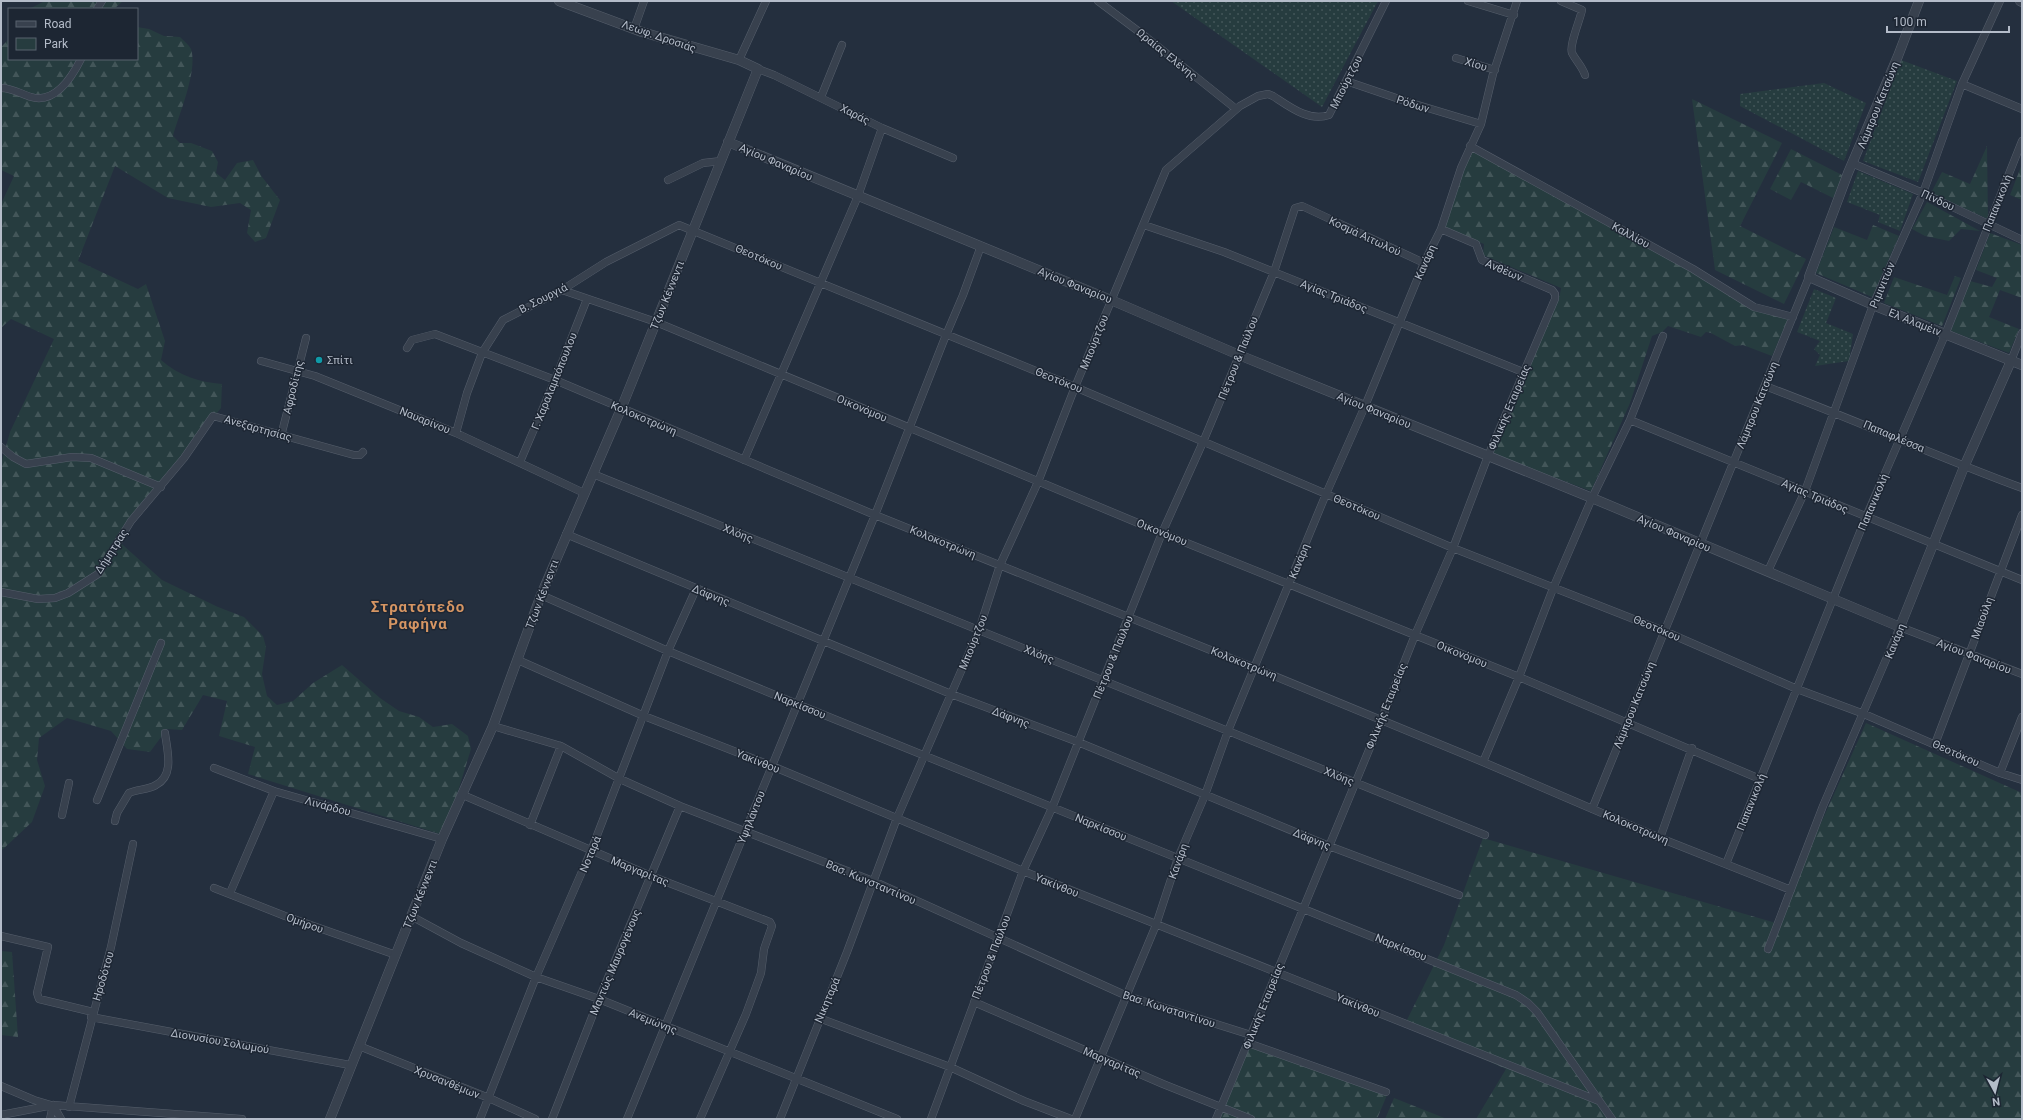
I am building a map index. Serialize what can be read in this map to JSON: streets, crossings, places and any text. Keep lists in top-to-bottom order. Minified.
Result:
{"streets":{"street":["Λεωφ. Δροσιάς","Ωραίας Ελένης","Χίου","Μπούρτζου","Ρόδων","Λάμπρου Κατσώνη","Χαράς","Αγίου Φαναρίου","Πίνδου","Παπανικολή","Καλλίου","Κοσμά Αιτωλού","Θεοτόκου","Κανάρη","Ανθέων","Ριμινιτών","Τζων Κέννεντι","Αγίας Τριάδος","Β. Σουργιά","Ελ Αλαμέιν","Πέτρου & Παύλου","Γ. Χαραλαμπόπουλου","Αφροδίτης","Φιλικής Εταιρείας","Οικονόμου","Κολοκοτρώνη","Ναυαρίνου","Ανεξαρτησίας","Παπαφλέσσα","Χλόης","Δήμητρας","Δάφνης","Μιαούλη","Ναρκίσσου","Υακίνθου","Λινάρδου","Υψηλάντου","Κολοκοτρωνη","Νοταρά","Μαργαρίτας","Βασ. Κωνσταντίνου","Ομήρου","Μαντώς Μαυρογένους","Ηροδότου","Νικηταρά","Ανεμώνης","Διονυσίου Σολωμού","Χρυσανθέμων"]},"crossings":[["Λεωφ. Δροσιάς","Χαράς"],["Λεωφ. Δροσιάς","Τζων Κέννεντι"],["Ωραίας Ελένης","Μπούρτζου"],["Χίου","Κανάρη"],["Μπούρτζου","Ρόδων"],["Μπούρτζου","Αγίου Φαναρίου"],["Μπούρτζου","Θεοτόκου"],["Μπούρτζου","Αγίας Τριάδος"],["Μπούρτζου","Οικονόμου"],["Μπούρτζου","Κολοκοτρώνη"],["Μπούρτζου","Χλόης"],["Μπούρτζου","Δάφνης"],["Μπούρτζου","Ναρκίσσου"],["Μπούρτζου","Υακίνθου"],["Μπούρτζου","Βασ. Κωνσταντίνου"],["Μπούρτζου","Νικηταρά"],["Ρόδων","Κανάρη"],["Λάμπρου Κατσώνη","Αγίου Φαναρίου"],["Λάμπρου Κατσώνη","Πίνδου"],["Λάμπρου Κατσώνη","Καλλίου"],["Λάμπρου Κατσώνη","Θεοτόκου"],["Λάμπρου Κατσώνη","Αγίας Τριάδος"],["Λάμπρου Κατσώνη","Ελ Αλαμέιν"],["Λάμπρου Κατσώνη","Οικονόμου"],["Λάμπρου Κατσώνη","Παπαφλέσσα"],["Λάμπρου Κατσώνη","Κολοκοτρωνη"],["Χαράς","Τζων Κέννεντι"],["Αγίου Φαναρίου","Παπανικολή"],["Αγίου Φαναρίου","Κανάρη"],["Αγίου Φαναρίου","Ριμινιτών"],["Αγίου Φαναρίου","Τζων Κέννεντι"],["Αγίου Φαναρίου","Πέτρου & Παύλου"],["Αγίου Φαναρίου","Φιλικής Εταιρείας"],["Αγίου Φαναρίου","Μιαούλη"],["Αγίου Φαναρίου","Υψηλάντου"],["Πίνδου","Παπανικολή"],["Πίνδου","Ριμινιτών"],["Παπανικολή","Θεοτόκου"],["Παπανικολή","Αγίας Τριάδος"],["Παπανικολή","Ελ Αλαμέιν"],["Παπανικολή","Οικονόμου"],["Παπανικολή","Παπαφλέσσα"],["Παπανικολή","Κολοκοτρωνη"],["Καλλίου","Κανάρη"],["Κοσμά Αιτωλού","Κανάρη"],["Κοσμά Αιτωλού","Πέτρου & Παύλου"],["Θεοτόκου","Κανάρη"],["Θεοτόκου","Τζων Κέννεντι"],["Θεοτόκου","Β. Σουργιά"],["Θεοτόκου","Πέτρου & Παύλου"],["Θεοτόκου","Φιλικής Εταιρείας"],["Θεοτόκου","Μιαούλη"],["Θεοτόκου","Υψηλάντου"],["Κανάρη","Ανθέων"],["Κανάρη","Αγίας Τριάδος"],["Κανάρη","Ελ Αλαμέιν"],["Κανάρη","Οικονόμου"],["Κανάρη","Κολοκοτρώνη"],["Κανάρη","Παπαφλέσσα"],["Κανάρη","Χλόης"],["Κανάρη","Δάφνης"],["Κανάρη","Ναρκίσσου"],["Κανάρη","Υακίνθου"],["Κανάρη","Κολοκοτρωνη"],["Κανάρη","Μαργαρίτας"],["Κανάρη","Βασ. Κωνσταντίνου"],["Ανθέων","Φιλικής Εταιρείας"],["Ριμινιτών","Αγίας Τριάδος"],["Ριμινιτών","Ελ Αλαμέιν"],["Ριμινιτών","Παπαφλέσσα"],["Τζων Κέννεντι","Β. Σουργιά"],["Τζων Κέννεντι","Οικονόμου"],["Τζων Κέννεντι","Κολοκοτρώνη"],["Τζων Κέννεντι","Ναυαρίνου"],["Τζων Κέννεντι","Χλόης"],["Τζων Κέννεντι","Δάφνης"],["Τζων Κέννεντι","Ναρκίσσου"],["Τζων Κέννεντι","Υακίνθου"],["Τζων Κέννεντι","Λινάρδου"],["Τζων Κέννεντι","Μαργαρίτας"],["Τζων Κέννεντι","Βασ. Κωνσταντίνου"],["Τζων Κέννεντι","Ομήρου"],["Τζων Κέννεντι","Ανεμώνης"],["Τζων Κέννεντι","Διονυσίου Σολωμού"],["Τζων Κέννεντι","Χρυσανθέμων"],["Αγίας Τριάδος","Πέτρου & Παύλου"],["Αγίας Τριάδος","Φιλικής Εταιρείας"],["Αγίας Τριάδος","Μιαούλη"],["Β. Σουργιά","Οικονόμου"],["Β. Σουργιά","Κολοκοτρώνη"],["Β. Σουργιά","Ναυαρίνου"],["Πέτρου & Παύλου","Οικονόμου"],["Πέτρου & Παύλου","Κολοκοτρώνη"],["Πέτρου & Παύλου","Χλόης"],["Πέτρου & Παύλου","Δάφνης"],["Πέτρου & Παύλου","Ναρκίσσου"],["Πέτρου & Παύλου","Υακίνθου"],["Πέτρου & Παύλου","Μαργαρίτας"],["Πέτρου & Παύλου","Βασ. Κωνσταντίνου"],["Γ. Χαραλαμπόπουλου","Οικονόμου"],["Γ. Χαραλαμπόπουλου","Κολοκοτρώνη"],["Γ. Χαραλαμπόπουλου","Ναυαρίνου"],["Αφροδίτης","Ναυαρίνου"],["Αφροδίτης","Ανεξαρτησίας"],["Φιλικής Εταιρείας","Οικονόμου"],["Φιλικής Εταιρείας","Κολοκοτρώνη"],["Φιλικής Εταιρείας","Χλόης"],["Φιλικής Εταιρείας","Δάφνης"],["Φιλικής Εταιρείας","Ναρκίσσου"],["Φιλικής Εταιρείας","Υακίνθου"],["Φιλικής Εταιρείας","Μαργαρίτας"],["Φιλικής Εταιρείας","Βασ. Κωνσταντίνου"],["Οικονόμου","Υψηλάντου"],["Κολοκοτρώνη","Υψηλάντου"],["Κολοκοτρώνη","Κολοκοτρωνη"],["Ανεξαρτησίας","Δήμητρας"],["Χλόης","Υψηλάντου"],["Δάφνης","Υψηλάντου"],["Δάφνης","Νοταρά"],["Ναρκίσσου","Υακίνθου"],["Ναρκίσσου","Υψηλάντου"],["Ναρκίσσου","Νοταρά"],["Υακίνθου","Υψηλάντου"],["Υακίνθου","Νοταρά"],["Υψηλάντου","Μαργαρίτας"],["Υψηλάντου","Βασ. Κωνσταντίνου"],["Υψηλάντου","Ανεμώνης"],["Νοταρά","Μαργαρίτας"],["Νοταρά","Βασ. Κωνσταντίνου"],["Νοταρά","Ανεμώνης"],["Νοταρά","Χρυσανθέμων"],["Μαργαρίτας","Μαντώς Μαυρογένους"],["Μαργαρίτας","Ανεμώνης"],["Βασ. Κωνσταντίνου","Μαντώς Μαυρογένους"],["Βασ. Κωνσταντίνου","Νικηταρά"],["Μαντώς Μαυρογένους","Ανεμώνης"],["Ηροδότου","Διονυσίου Σολωμού"],["Νικηταρά","Ανεμώνης"]],"districts":["Στρατόπεδο Ραφήνα"],"places":["Σπίτι"],"legend":["Road","Park"],"scale_bar":"100 m","north":"bottom"}
